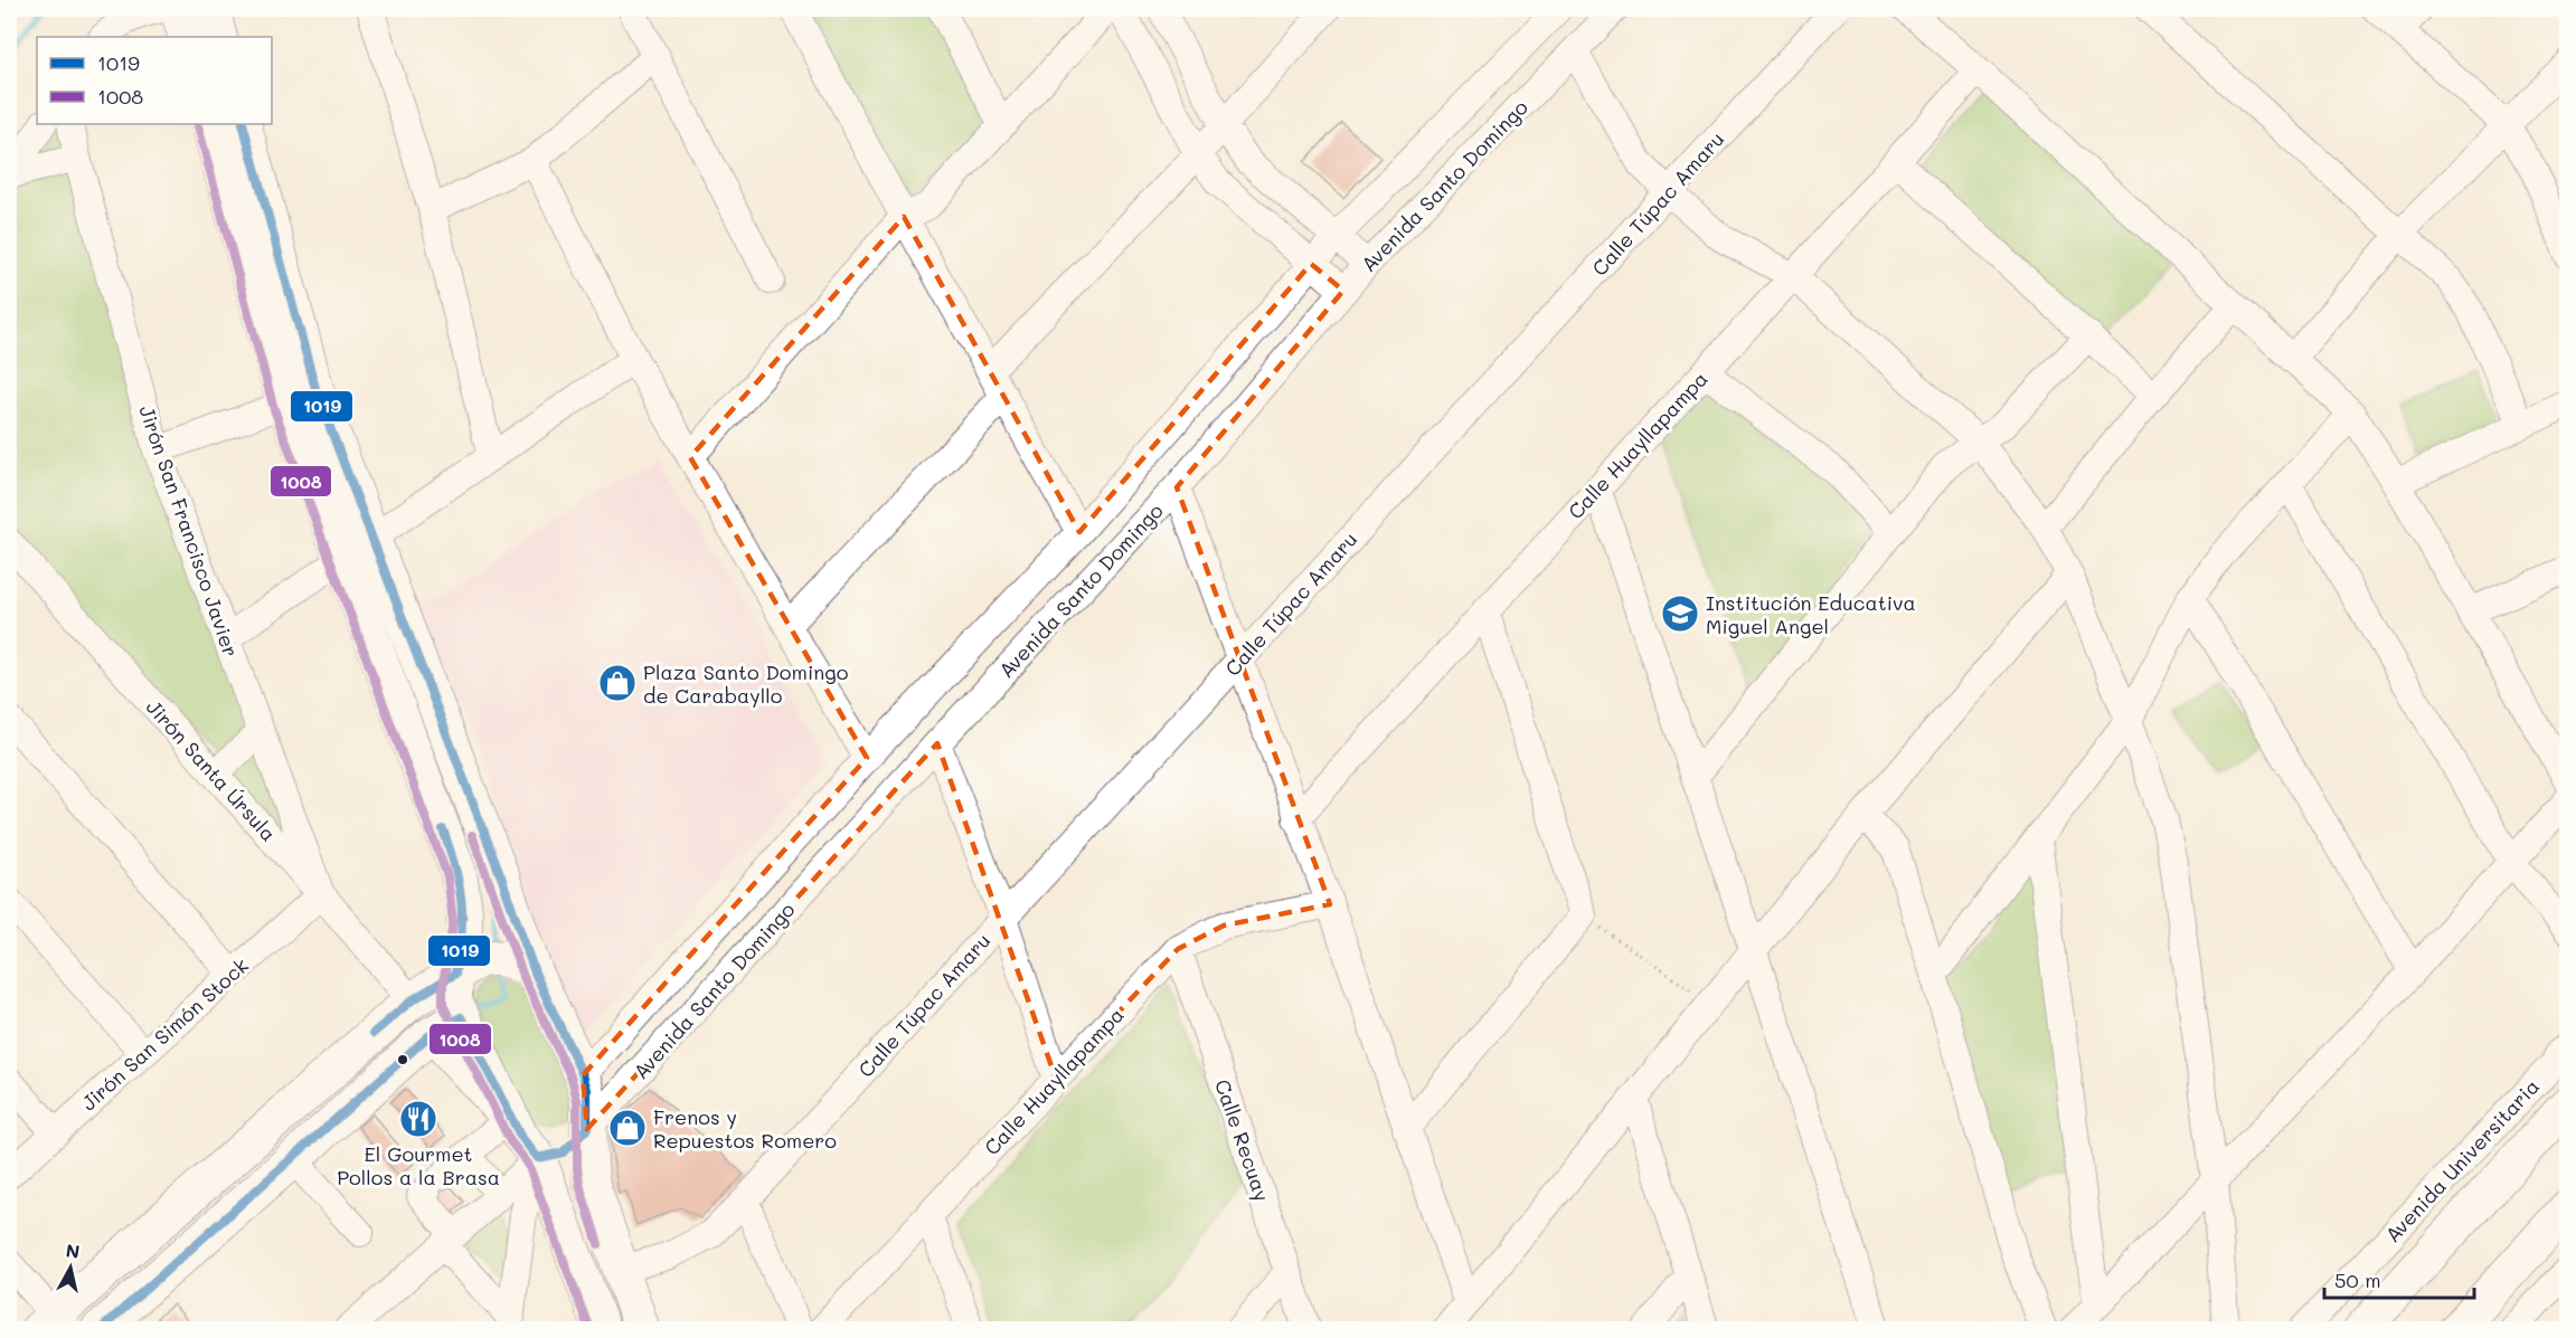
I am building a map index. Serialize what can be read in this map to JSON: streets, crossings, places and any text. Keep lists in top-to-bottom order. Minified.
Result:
{"streets":{"main road":["Avenida Santo Domingo","Avenida Universitaria"],"street":["Calle Túpac Amaru","Calle Huayllapampa","Jirón San Francisco Javier","Jirón Santa Úrsula","Jirón San Simón Stock","Calle Recuay"]},"crossings":[["Calle Huayllapampa","Calle Recuay"],["Jirón San Francisco Javier","Jirón Santa Úrsula"],["Jirón San Francisco Javier","Jirón San Simón Stock"],["Jirón Santa Úrsula","Jirón San Simón Stock"]],"places":{"school or university":["Institución Educativa Miguel Angel"],"shop":["Plaza Santo Domingo de Carabayllo","Frenos y Repuestos Romero"],"restaurant":["El Gourmet Pollos a la Brasa"]},"lines":["transit line 1019","transit line 1008"],"legend":["1019","1008"],"scale_bar":"50 m","north":"top"}
